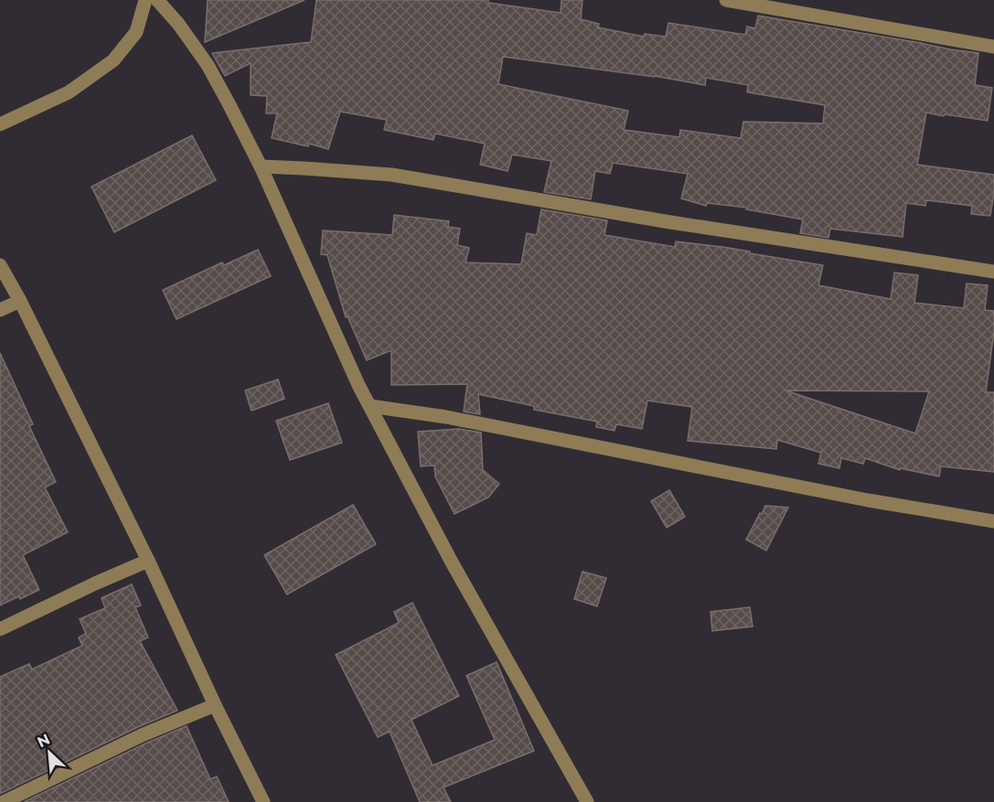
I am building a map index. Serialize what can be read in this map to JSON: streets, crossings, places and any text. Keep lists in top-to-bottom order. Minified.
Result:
{"north":"top left"}
